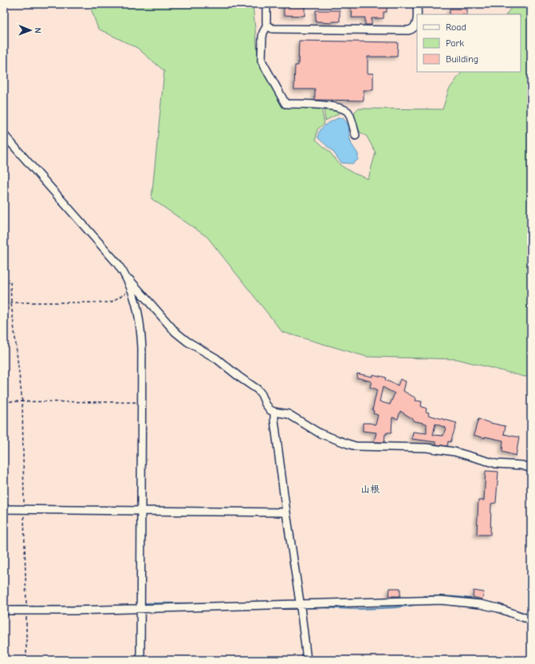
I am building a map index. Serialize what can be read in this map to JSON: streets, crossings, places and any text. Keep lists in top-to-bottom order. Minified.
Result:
{"districts":["山根"],"legend":["Road","Park","Building"],"north":"right"}
